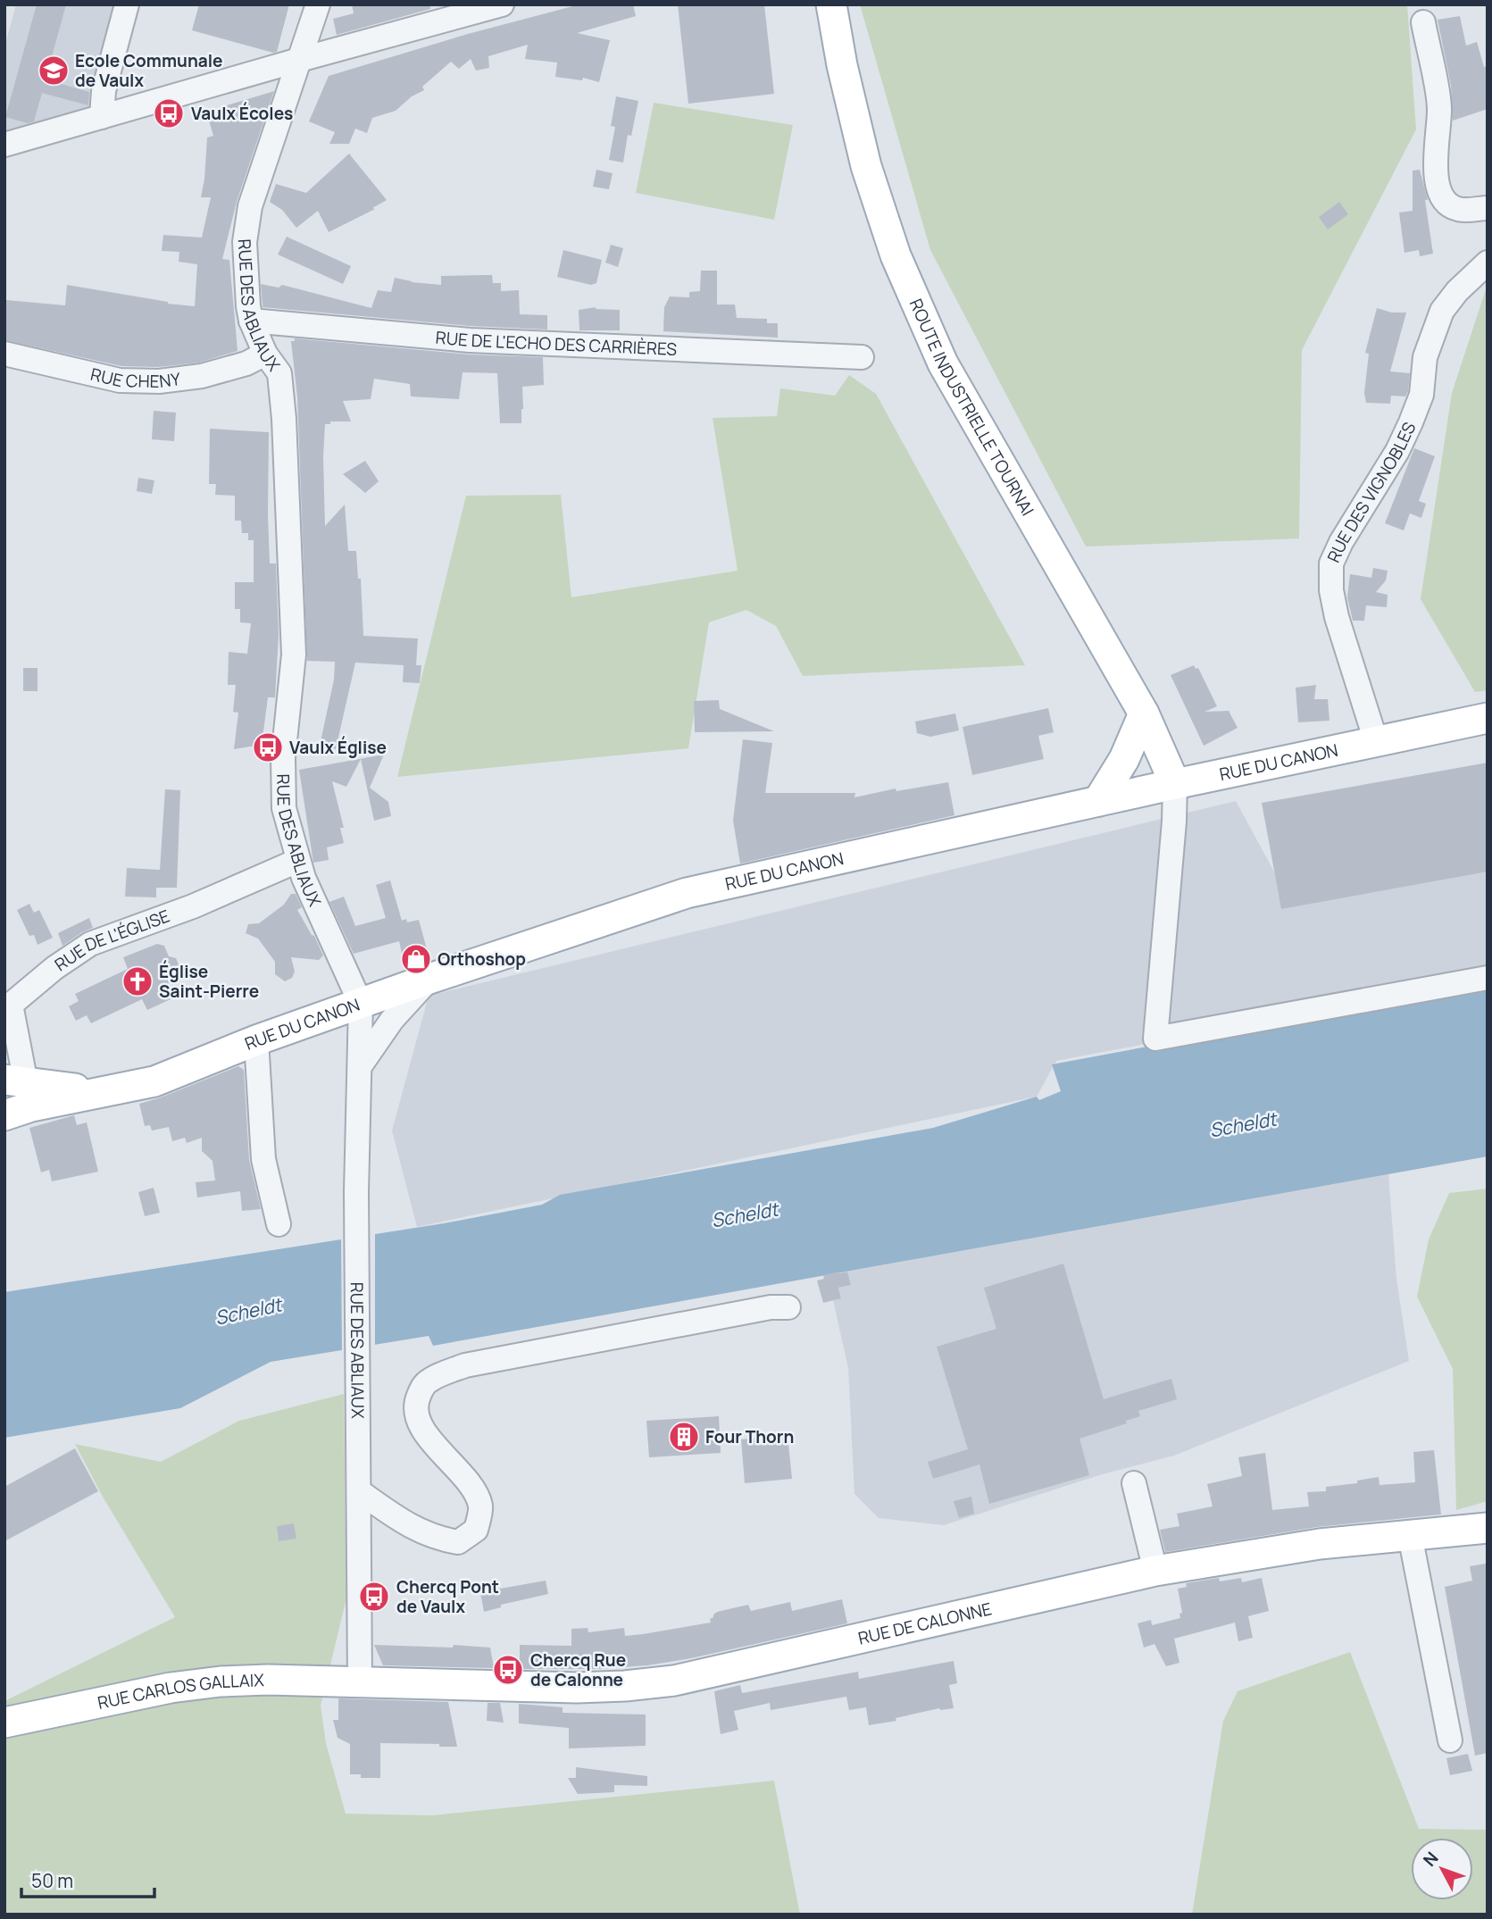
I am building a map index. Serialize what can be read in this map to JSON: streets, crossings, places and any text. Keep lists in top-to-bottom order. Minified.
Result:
{"streets":{"main road":["ROUTE INDUSTRIELLE TOURNAI","RUE DU CANON","RUE DE L'ÉGLISE","RUE DE CALONNE","RUE CARLOS GALLAIX"],"street":["RUE DES ABLIAUX","RUE DE L'ECHO DES CARRIÈRES","RUE CHENY","RUE DES VIGNOBLES"]},"crossings":[["RUE DES ABLIAUX","RUE DE L'ECHO DES CARRIÈRES"],["RUE DES ABLIAUX","RUE CHENY"],["RUE DES ABLIAUX","RUE DU CANON"],["RUE DES ABLIAUX","RUE DE L'ÉGLISE"],["RUE DES ABLIAUX","RUE DE CALONNE"],["RUE DES ABLIAUX","RUE CARLOS GALLAIX"],["ROUTE INDUSTRIELLE TOURNAI","RUE DU CANON"],["RUE DES VIGNOBLES","RUE DU CANON"],["RUE DU CANON","RUE DE L'ÉGLISE"],["RUE DE CALONNE","RUE CARLOS GALLAIX"]],"water":["Scheldt"],"places":{"school or university":["Ecole Communale de Vaulx"],"bus stop":["Vaulx Écoles","Vaulx Église","Chercq Pont de Vaulx","Chercq Rue de Calonne"],"shop":["Orthoshop"],"church":["Église Saint-Pierre"],"building":["Four Thorn"]},"scale_bar":"50 m","north":"top left"}
